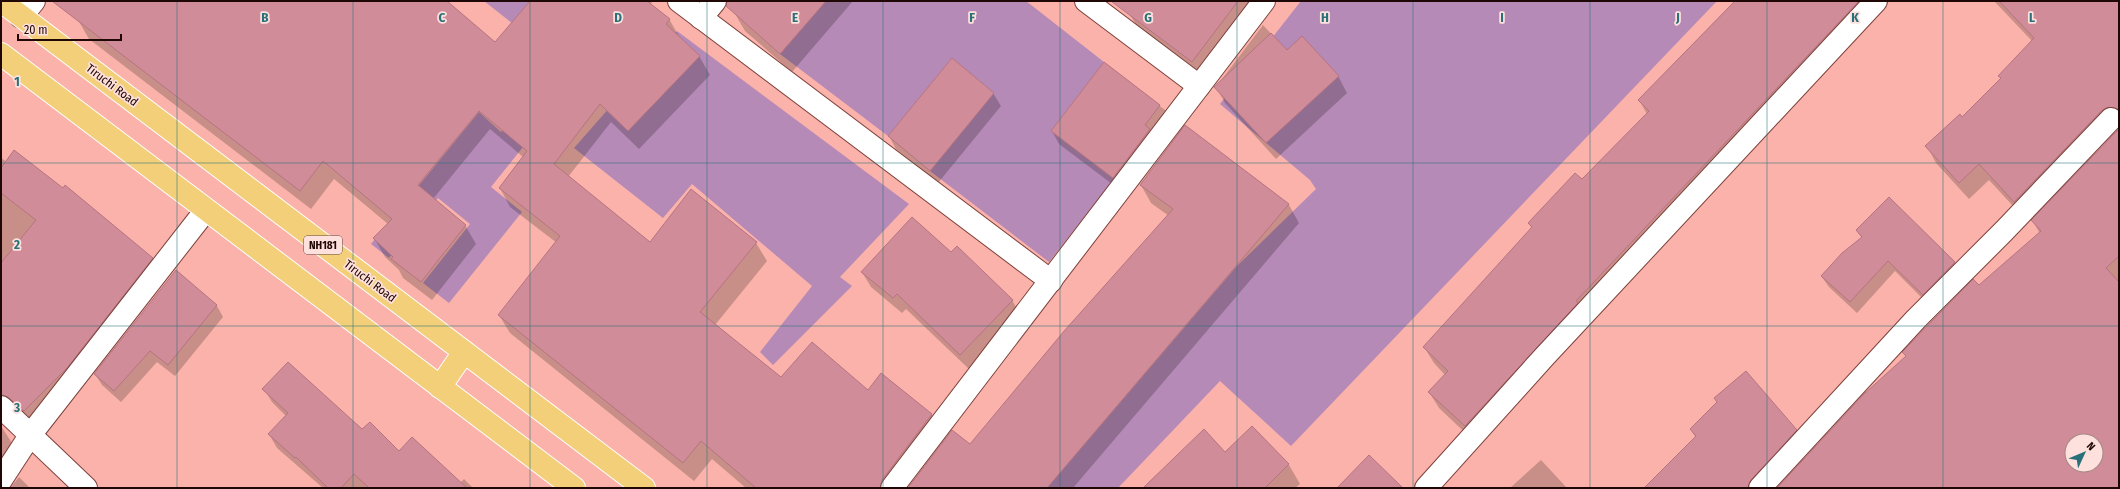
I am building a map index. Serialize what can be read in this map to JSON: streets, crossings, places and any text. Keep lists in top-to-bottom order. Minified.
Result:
{"streets":{"highway":["Tiruchi Road","NH181"]},"scale_bar":"20 m","north":"top right","grid":{"columns":["B","C","D","E","F","G","H","I","J","K","L"],"rows":["1","2","3"]}}
